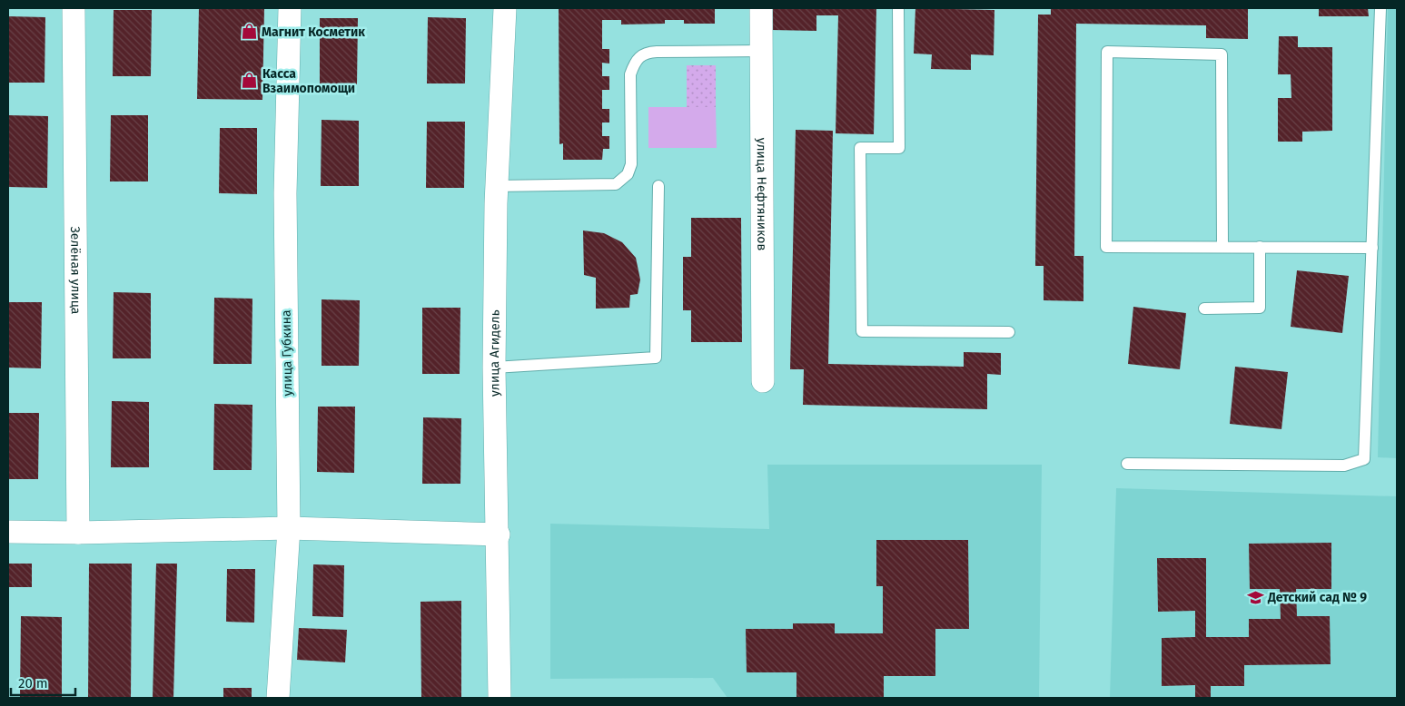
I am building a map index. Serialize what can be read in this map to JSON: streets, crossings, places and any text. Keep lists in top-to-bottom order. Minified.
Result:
{"streets":{"street":["улица Нефтяников","Зелёная улица","улица Губкина","улица Агидель"]},"places":{"shop":["Магнит Косметик","Касса Взаимопомощи"],"school or university":["Детский сад № 9"]},"scale_bar":"20 m"}
